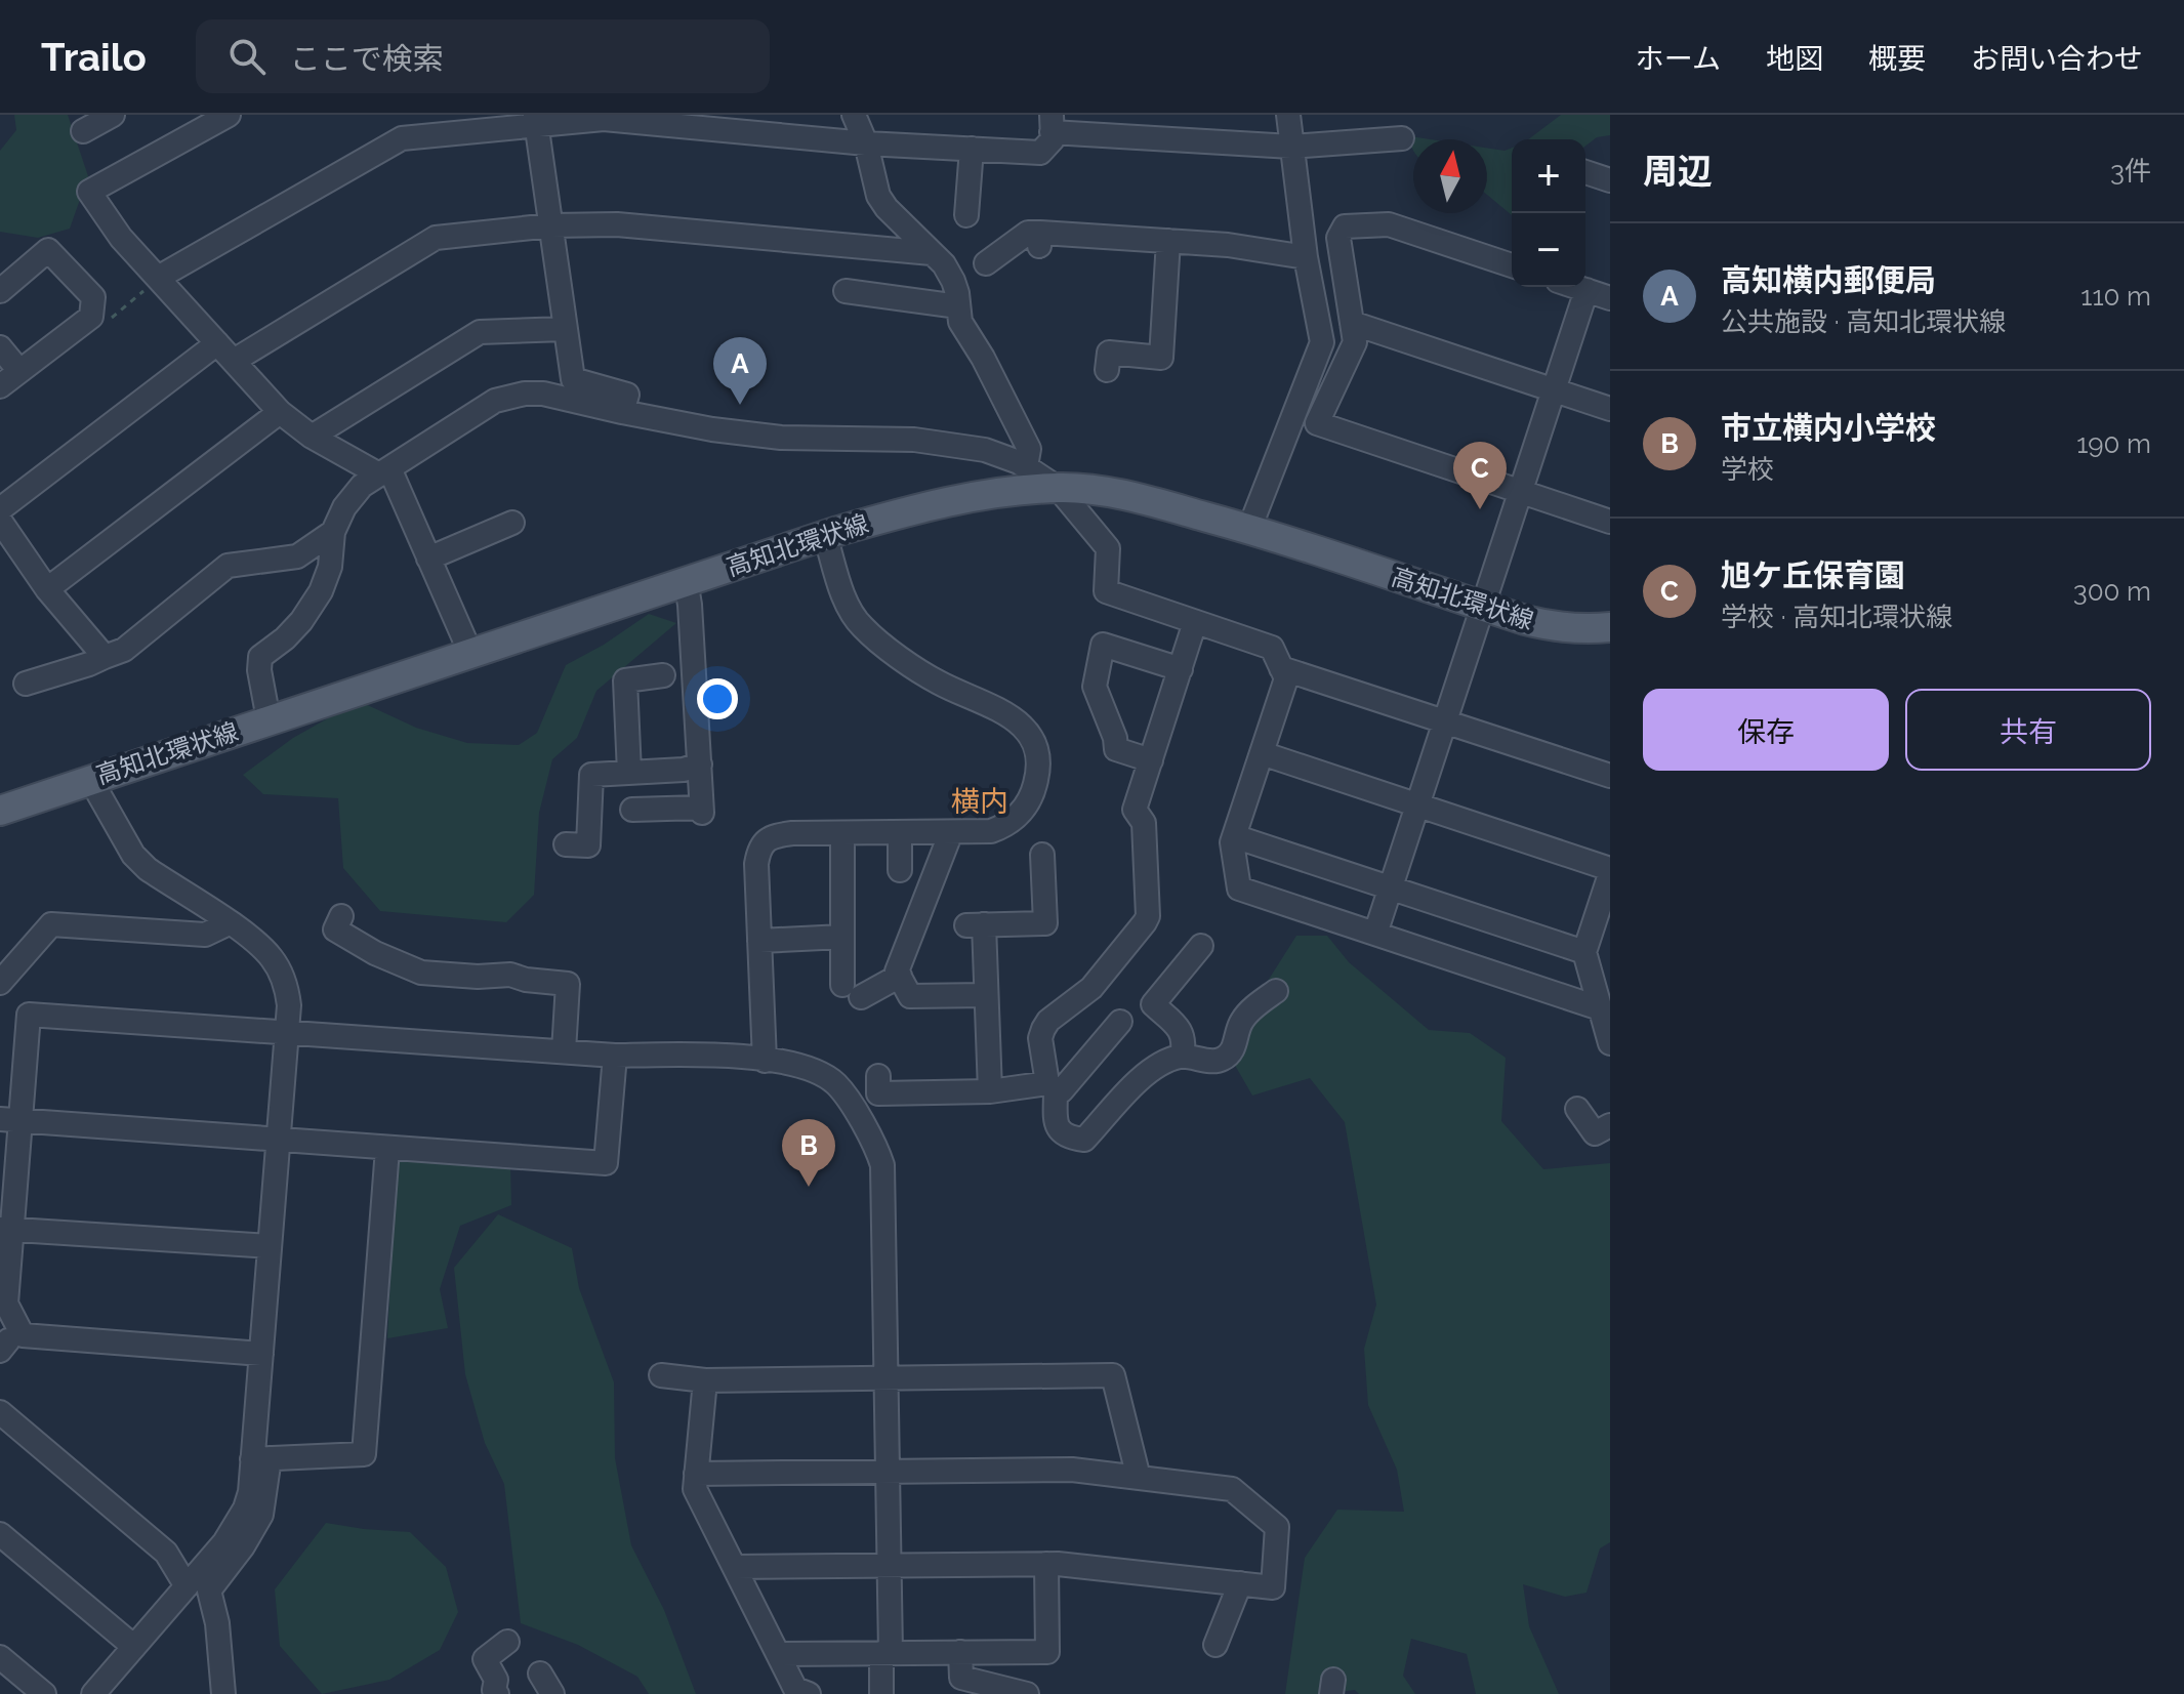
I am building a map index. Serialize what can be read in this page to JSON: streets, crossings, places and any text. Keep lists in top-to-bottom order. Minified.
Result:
{"streets":{"main road":["高知北環状線"]},"districts":["横内"],"north":"top","page":{"header":"Trailo","search":"ここで検索","nav":["ホーム","地図","概要","お問い合わせ"],"heading":["周辺","3件"],"map_buttons":["+","−"],"list":[{"mark":"A","name":"高知横内郵便局","note":"公共施設 · 高知北環状線","value":"110 m"},{"mark":"B","name":"市立横内小学校","note":"学校","value":"190 m"},{"mark":"C","name":"旭ケ丘保育園","note":"学校 · 高知北環状線","value":"300 m"}],"pins":["A","C","B"],"buttons":["保存","共有"]}}
